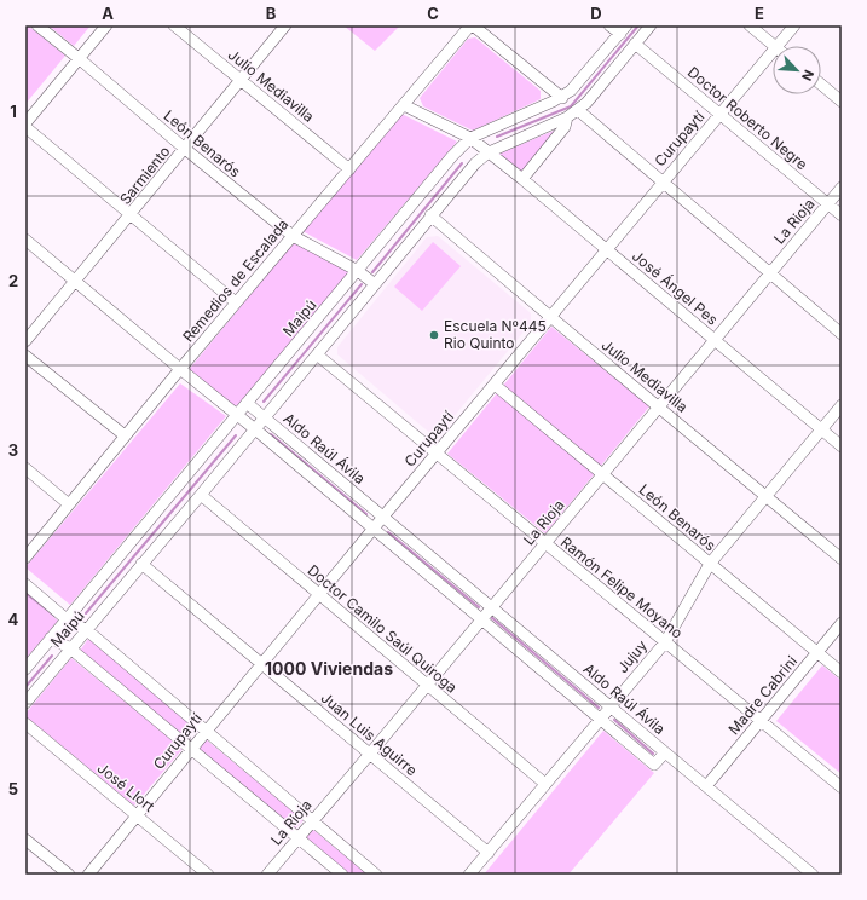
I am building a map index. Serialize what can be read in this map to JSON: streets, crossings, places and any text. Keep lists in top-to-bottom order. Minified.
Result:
{"streets":{"street":["Julio Mediavilla","Doctor Roberto Negre","Curupaytí","León Benarós","Sarmiento","La Rioja","Remedios de Escalada","José Ángel Pes","Maipú","Aldo Raúl Ávila","Ramón Felipe Moyano","Doctor Camilo Saúl Quiroga","Jujuy","Madre Cabrini","Juan Luis Aguirre","José Llort"]},"crossings":[["Julio Mediavilla","Curupaytí"],["Julio Mediavilla","Sarmiento"],["Julio Mediavilla","La Rioja"],["Julio Mediavilla","Remedios de Escalada"],["Julio Mediavilla","Maipú"],["Julio Mediavilla","Jujuy"],["Doctor Roberto Negre","Curupaytí"],["Doctor Roberto Negre","La Rioja"],["Doctor Roberto Negre","Maipú"],["Curupaytí","León Benarós"],["Curupaytí","José Ángel Pes"],["Curupaytí","Aldo Raúl Ávila"],["Curupaytí","Ramón Felipe Moyano"],["Curupaytí","Doctor Camilo Saúl Quiroga"],["Curupaytí","Juan Luis Aguirre"],["Curupaytí","José Llort"],["León Benarós","Sarmiento"],["León Benarós","La Rioja"],["León Benarós","Remedios de Escalada"],["León Benarós","Maipú"],["León Benarós","Jujuy"],["León Benarós","Madre Cabrini"],["La Rioja","José Ángel Pes"],["La Rioja","Aldo Raúl Ávila"],["La Rioja","Ramón Felipe Moyano"],["La Rioja","Doctor Camilo Saúl Quiroga"],["La Rioja","Juan Luis Aguirre"],["José Ángel Pes","Maipú"],["José Ángel Pes","Jujuy"],["Maipú","Aldo Raúl Ávila"],["Maipú","Ramón Felipe Moyano"],["Maipú","Doctor Camilo Saúl Quiroga"],["Maipú","Juan Luis Aguirre"],["Aldo Raúl Ávila","Jujuy"],["Ramón Felipe Moyano","Jujuy"],["Ramón Felipe Moyano","Madre Cabrini"],["Doctor Camilo Saúl Quiroga","Jujuy"],["Jujuy","Juan Luis Aguirre"]],"districts":["1000 Viviendas"],"places":["Escuela Nº445 Rio Quinto"],"north":"bottom right","grid":{"columns":["A","B","C","D","E"],"rows":["1","2","3","4","5"]}}
